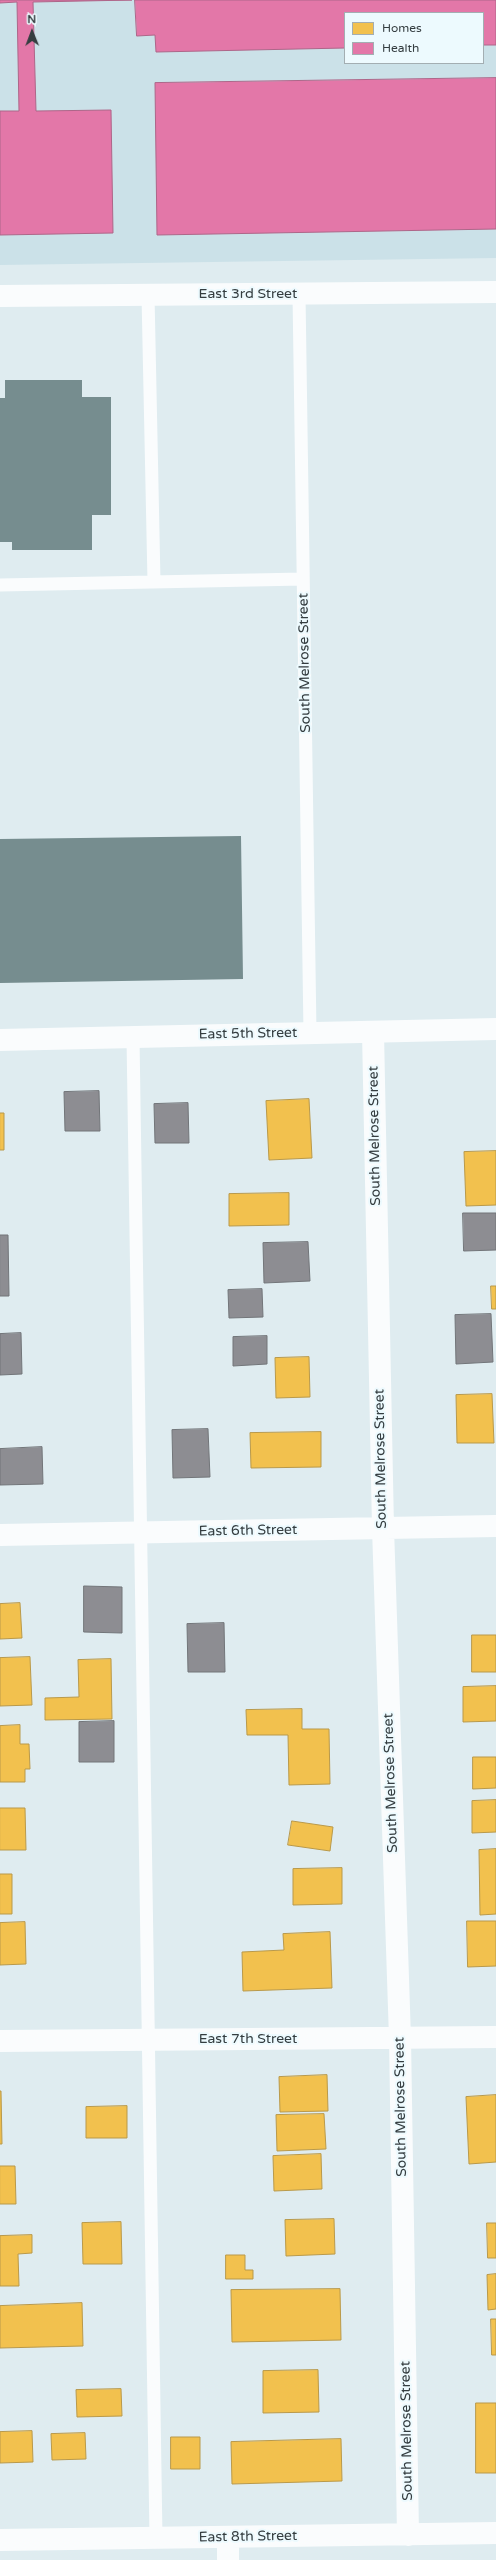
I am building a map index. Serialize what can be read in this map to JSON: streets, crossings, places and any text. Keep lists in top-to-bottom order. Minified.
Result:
{"streets":{"street":["East 3rd Street","South Melrose Street","East 5th Street","East 6th Street","East 7th Street","East 8th Street"]},"crossings":[["East 3rd Street","South Melrose Street"],["South Melrose Street","East 5th Street"],["South Melrose Street","East 6th Street"],["South Melrose Street","East 7th Street"],["South Melrose Street","East 8th Street"]],"legend":["Homes","Health"],"north":"top"}
